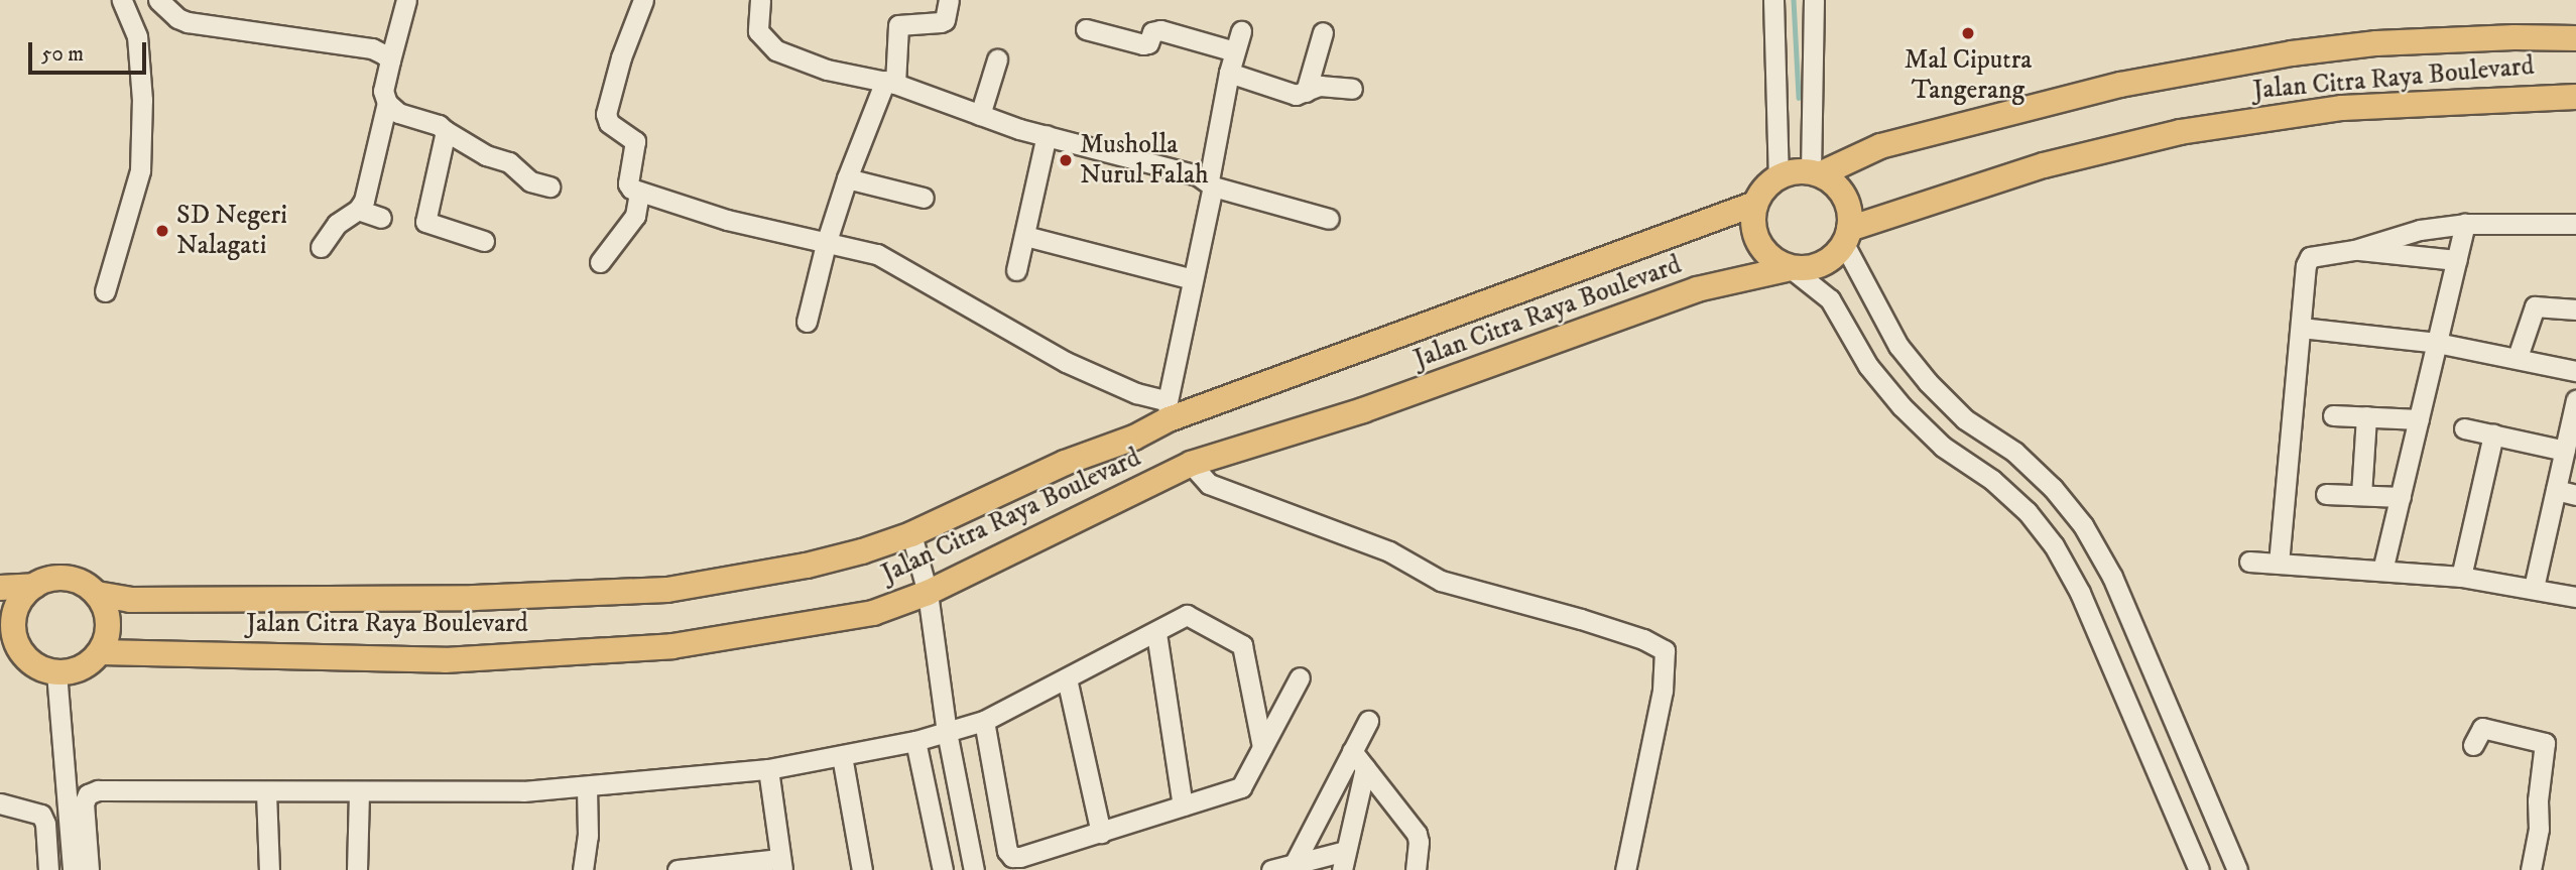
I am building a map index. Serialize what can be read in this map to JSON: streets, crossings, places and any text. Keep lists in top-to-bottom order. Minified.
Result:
{"streets":{"main road":["Jalan Citra Raya Boulevard"]},"places":["Mal Ciputra Tangerang","Musholla Nurul Falah","SD Negeri Nalagati"],"scale_bar":"50 m"}
